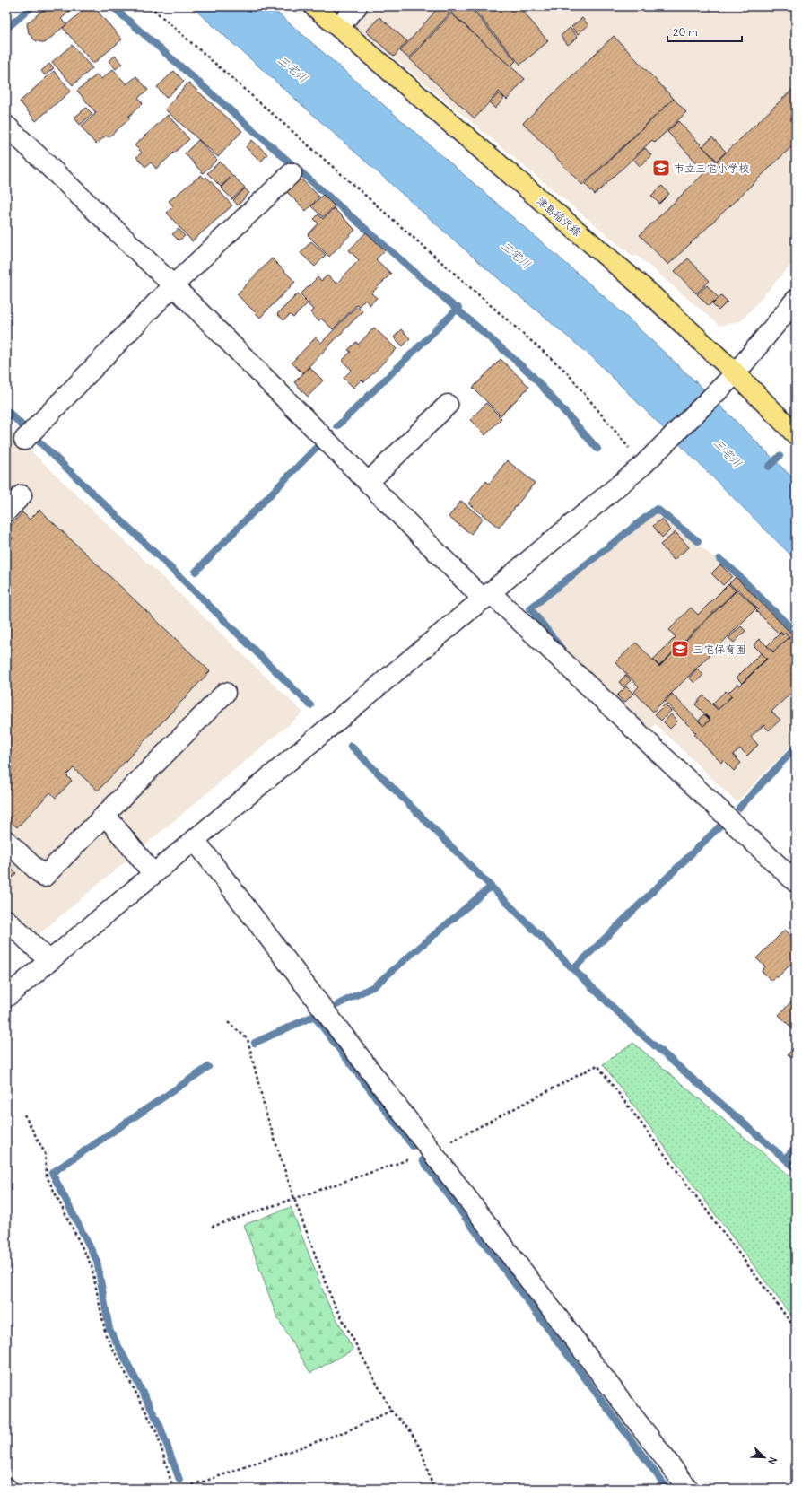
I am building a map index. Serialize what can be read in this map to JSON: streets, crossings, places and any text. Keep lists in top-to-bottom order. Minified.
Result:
{"streets":{"main road":["津島稲沢線"]},"water":["三宅川"],"places":{"school or university":["市立三宅小学校","三宅保育園"]},"scale_bar":"20 m","north":"bottom right"}
